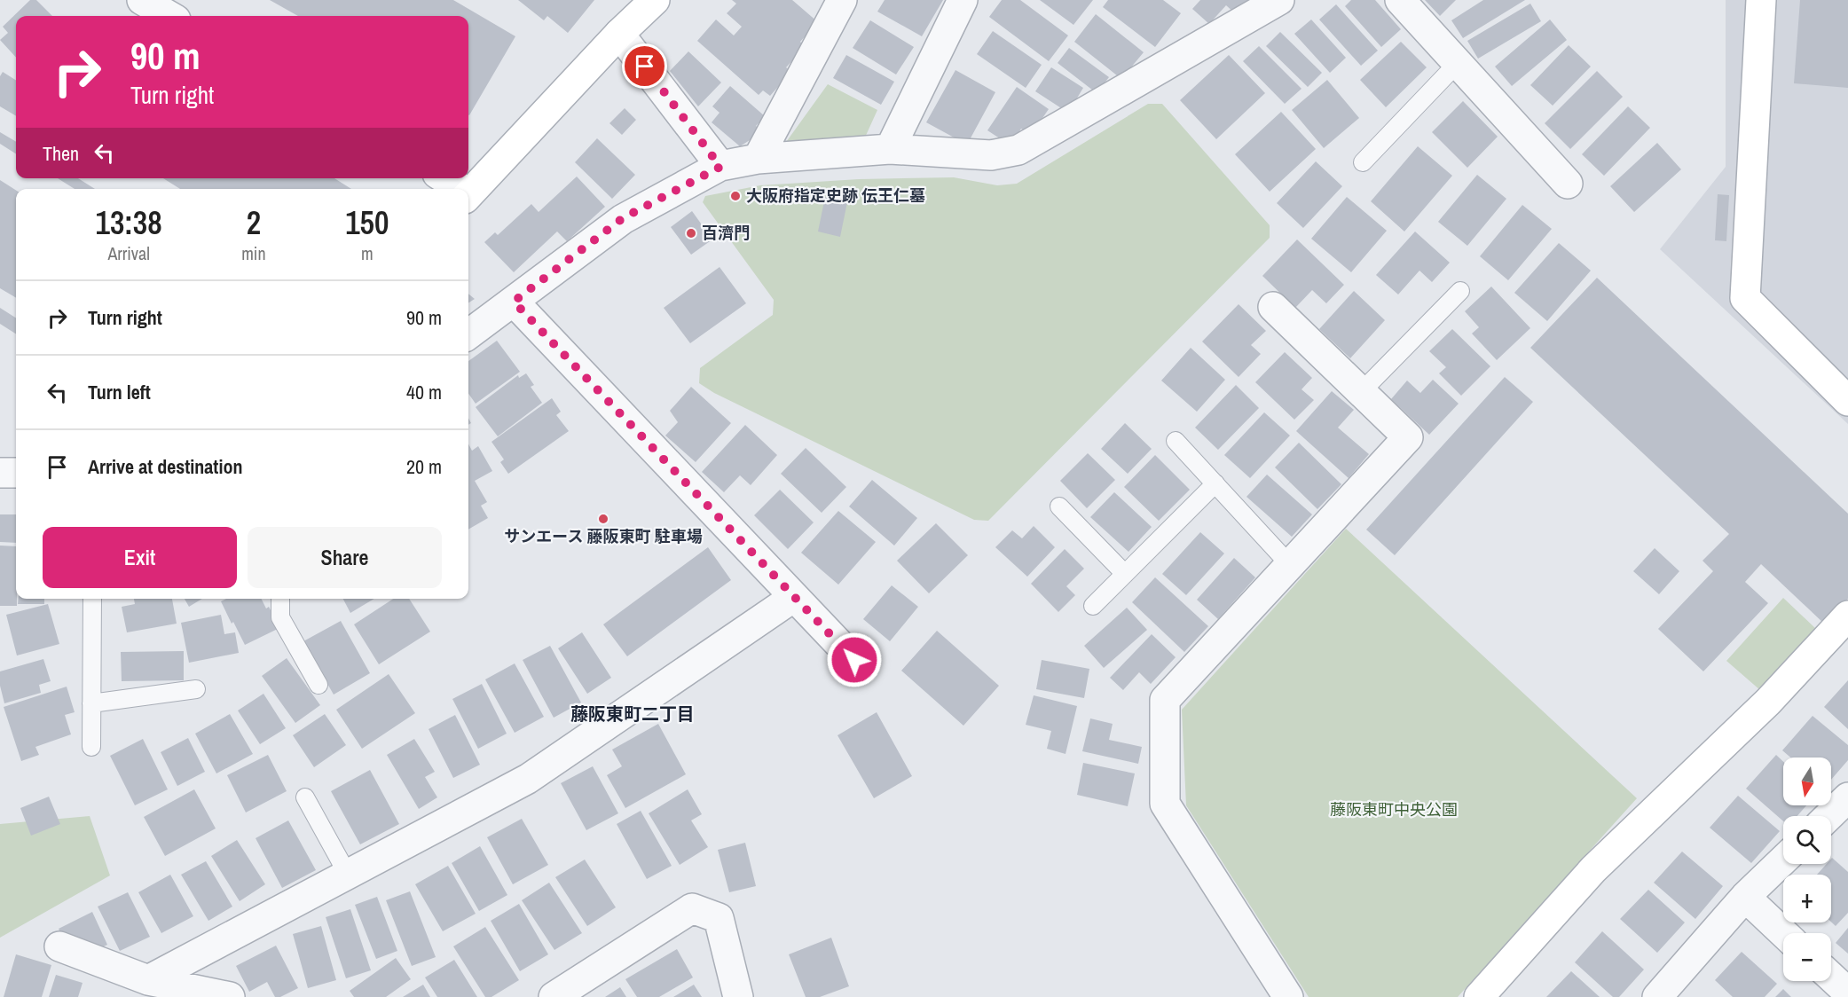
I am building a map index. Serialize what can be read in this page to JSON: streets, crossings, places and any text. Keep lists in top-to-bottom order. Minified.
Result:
{"districts":["藤阪東町二丁目"],"parks":["藤阪東町中央公園"],"places":["大阪府指定史跡 伝王仁墓","百濟門","サンエース 藤阪東町 駐車場"],"north":"bottom","page":{"turn":["90 m","Turn right"],"then":"Then","eta":["13:38","Arrival","2","min","150","m"],"list":[{"name":"Turn right","value":"90 m"},{"name":"Turn left","value":"40 m"},{"name":"Arrive at destination","value":"20 m"}],"buttons":["Exit","Share"],"map_buttons":["+","−"]}}
